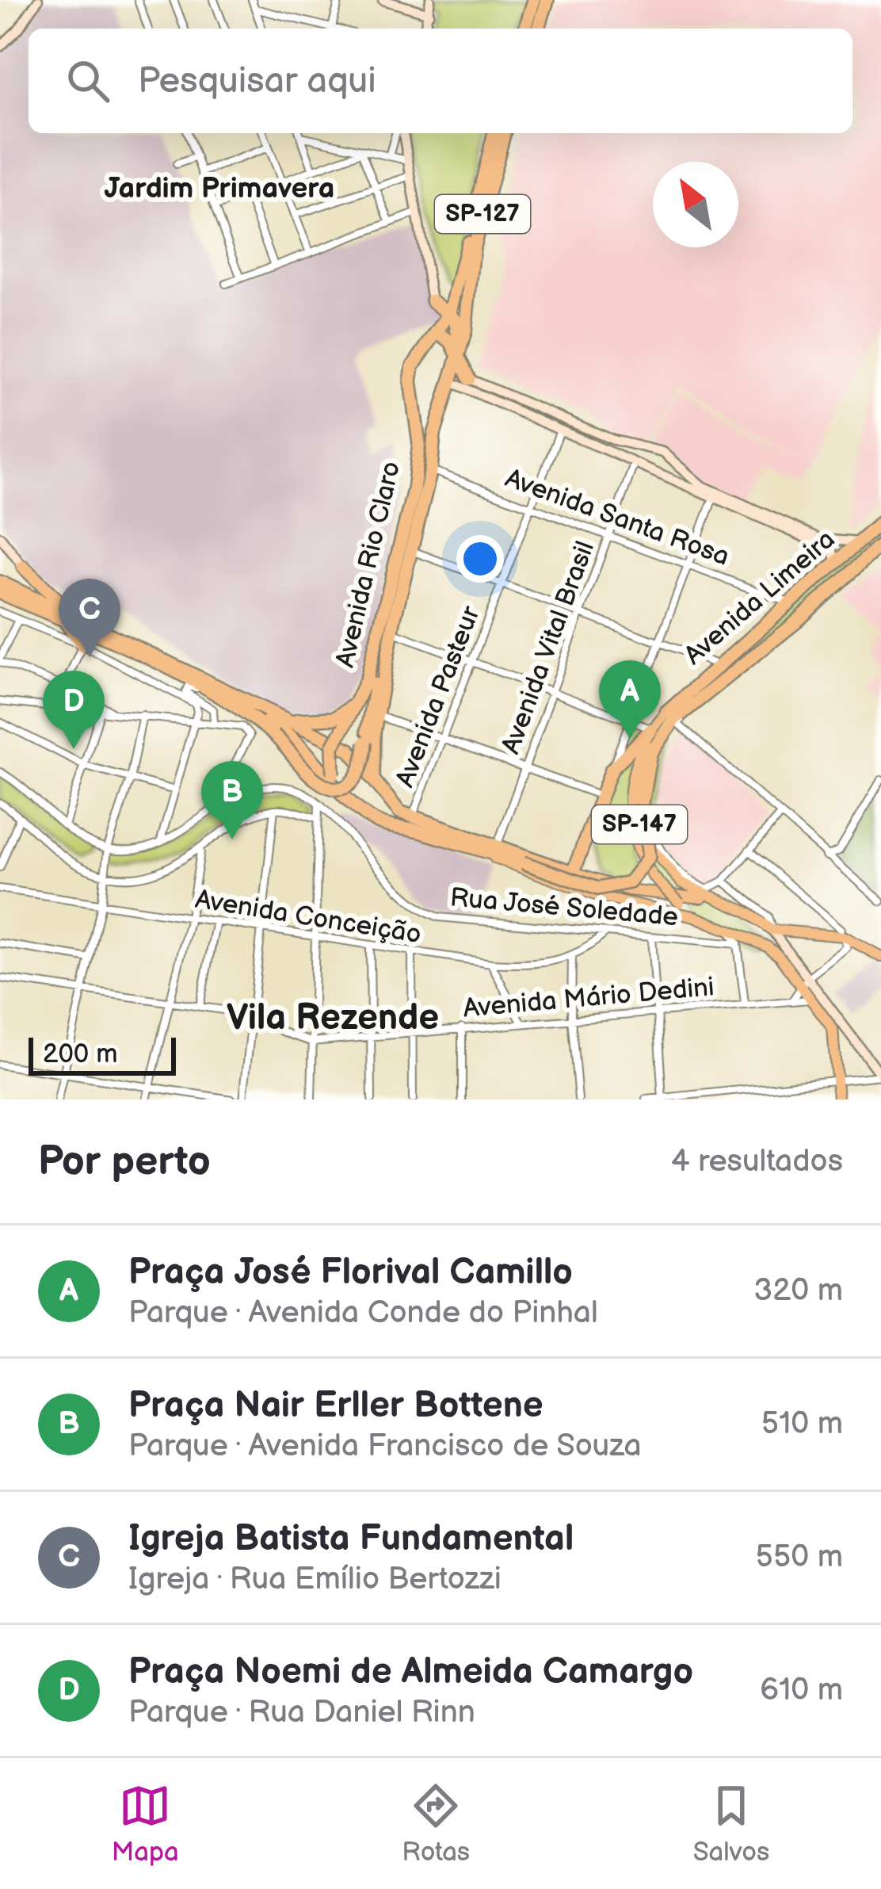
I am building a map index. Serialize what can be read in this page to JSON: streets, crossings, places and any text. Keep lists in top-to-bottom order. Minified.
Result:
{"streets":{"highway":["SP-127","Avenida Rio Claro","Avenida Limeira","SP-147"],"street":["Avenida Santa Rosa","Avenida Vital Brasil","Avenida Pasteur","Rua José Soledade","Avenida Conceição","Avenida Mário Dedini"]},"crossings":[["SP-127","Avenida Rio Claro"],["Avenida Santa Rosa","Avenida Rio Claro"],["Avenida Santa Rosa","Avenida Limeira"],["Avenida Santa Rosa","Avenida Vital Brasil"],["Avenida Santa Rosa","Avenida Pasteur"],["Avenida Limeira","Avenida Vital Brasil"],["Avenida Limeira","SP-147"],["SP-147","Avenida Mário Dedini"],["Rua José Soledade","Avenida Conceição"]],"districts":["Jardim Primavera","Vila Rezende"],"scale_bar":"200 m","north":"top left","page":{"search":"Pesquisar aqui","pins":["C","A","D","B"],"scale":"200 m","heading":["Por perto","4 resultados"],"list":[{"mark":"A","name":"Praça José Florival Camillo","note":"Parque · Avenida Conde do Pinhal","value":"320 m"},{"mark":"B","name":"Praça Nair Erller Bottene","note":"Parque · Avenida Francisco de Souza","value":"510 m"},{"mark":"C","name":"Igreja Batista Fundamental","note":"Igreja · Rua Emílio Bertozzi","value":"550 m"},{"mark":"D","name":"Praça Noemi de Almeida Camargo","note":"Parque · Rua Daniel Rinn","value":"610 m"}],"nav":["Mapa","Rotas","Salvos"]}}
